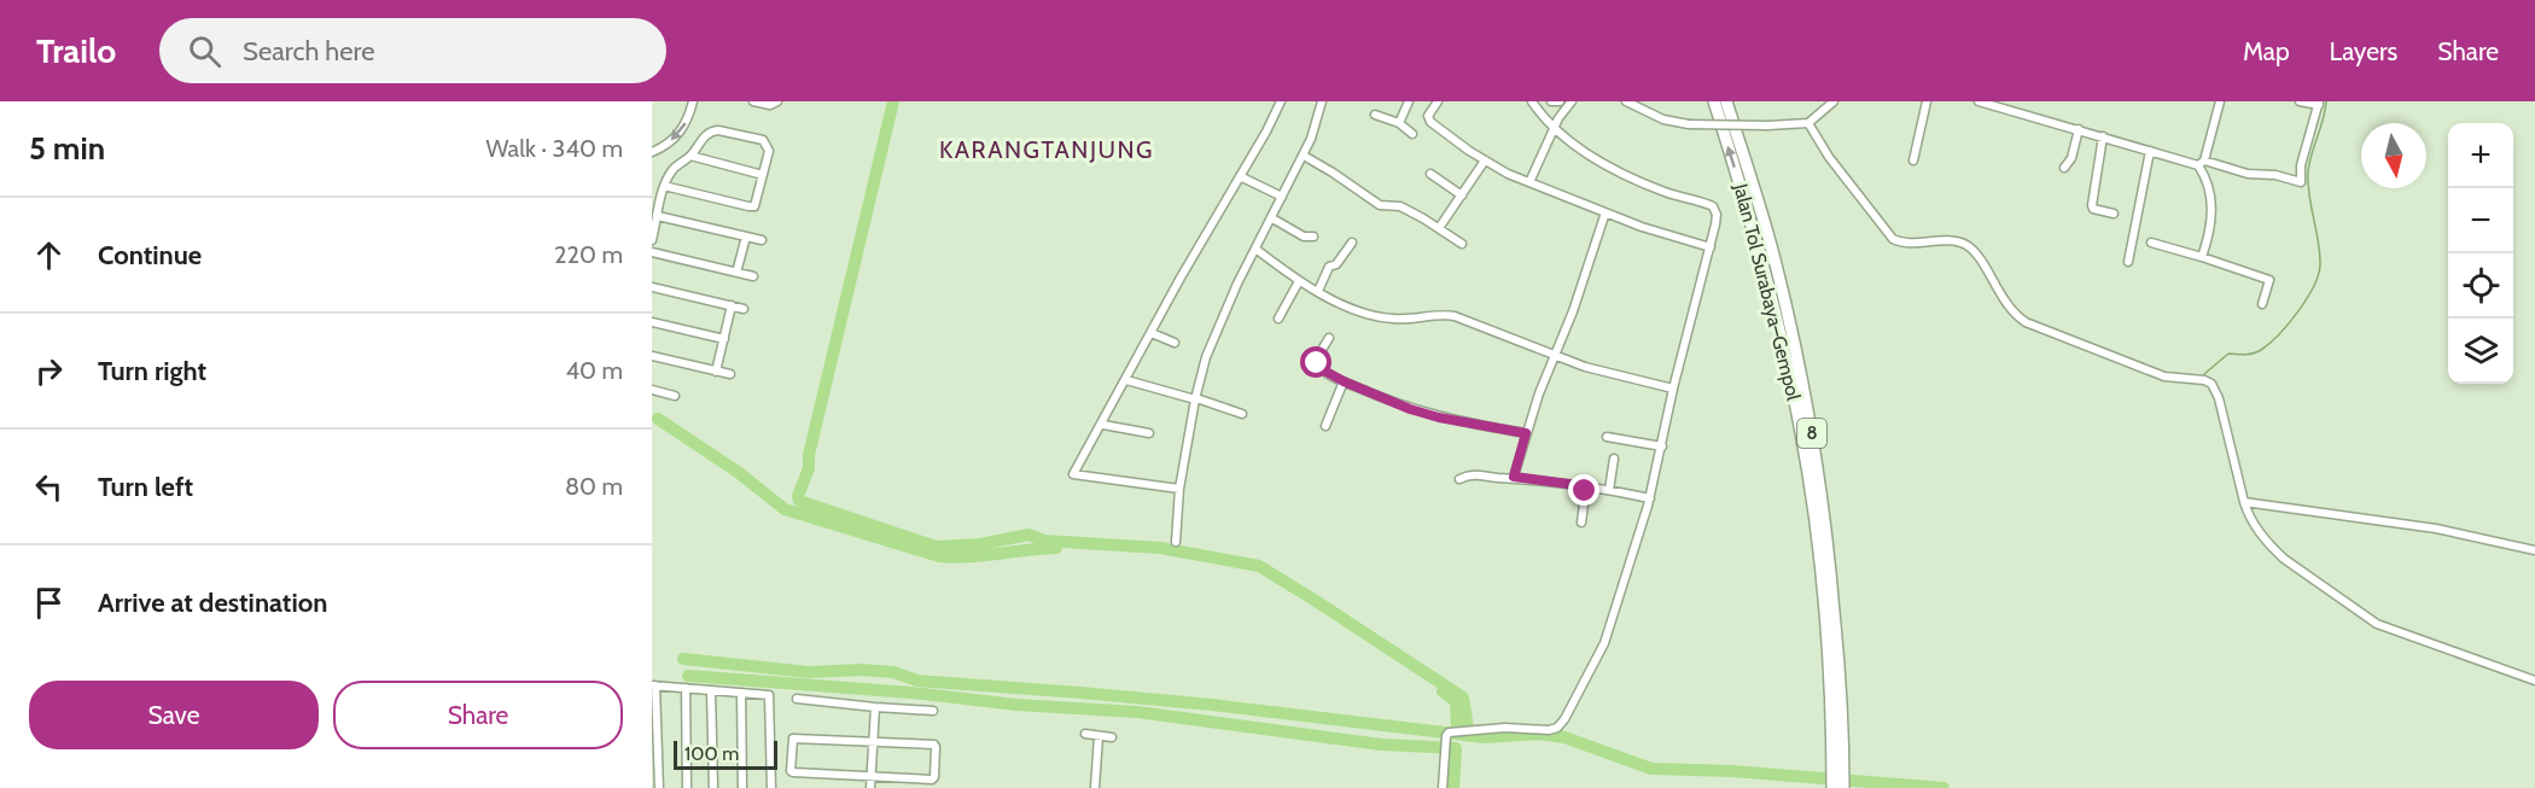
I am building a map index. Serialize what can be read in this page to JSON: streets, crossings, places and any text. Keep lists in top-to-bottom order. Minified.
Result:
{"streets":{"highway":["Jalan Tol Surabaya–Gempol","8"]},"districts":["KARANGTANJUNG"],"scale_bar":"100 m","north":"bottom","page":{"header":"Trailo","search":"Search here","nav":["Map","Layers","Share"],"heading":["5 min","Walk · 340 m"],"map_buttons":["+","−"],"list":[["Continue","220 m"],["Turn right","40 m"],["Turn left","80 m"],"Arrive at destination"],"buttons":["Save","Share"],"scale":"100 m"}}
